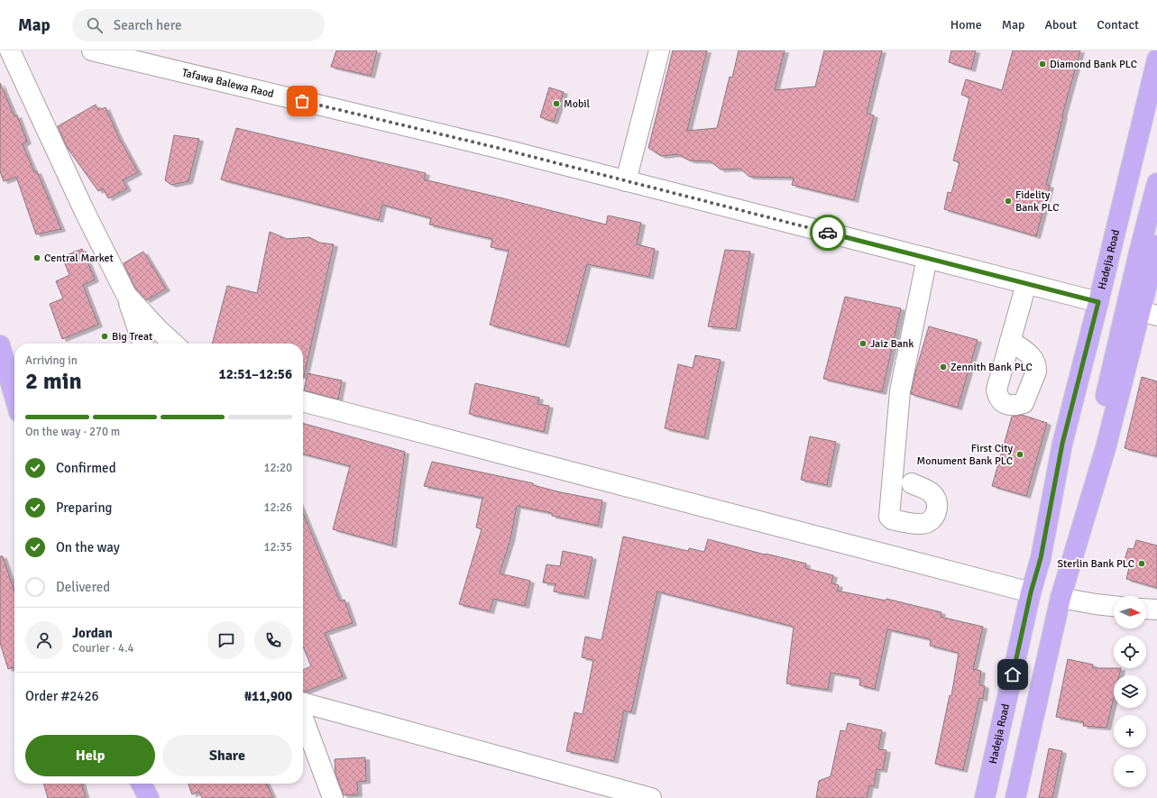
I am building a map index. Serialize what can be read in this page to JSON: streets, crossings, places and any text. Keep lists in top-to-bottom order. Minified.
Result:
{"streets":{"main road":["Hadejia Road"],"lane":["Tafawa Balewa Raod"]},"crossings":[["Tafawa Balewa Raod","Hadejia Road"]],"places":["Diamond Bank PLC","Mobil","Fidelity Bank PLC","Central Market","Big Treat","Jaiz Bank","Zennith Bank PLC","First City Monument Bank PLC","Sterlin Bank PLC"],"north":"right","page":{"header":"Map","search":"Search here","nav":["Home","Map","About","Contact"],"heading":["2 min","Arriving in","12:51–12:56"],"panel":["Jordan","Courier · 4.4","Order #2426","₦11,900"],"bar":"On the way · 270 m","list":[["Confirmed","12:20"],["Preparing","12:26"],["On the way","12:35"],"Delivered"],"map_buttons":["+","−"],"buttons":["Help","Share"]}}
